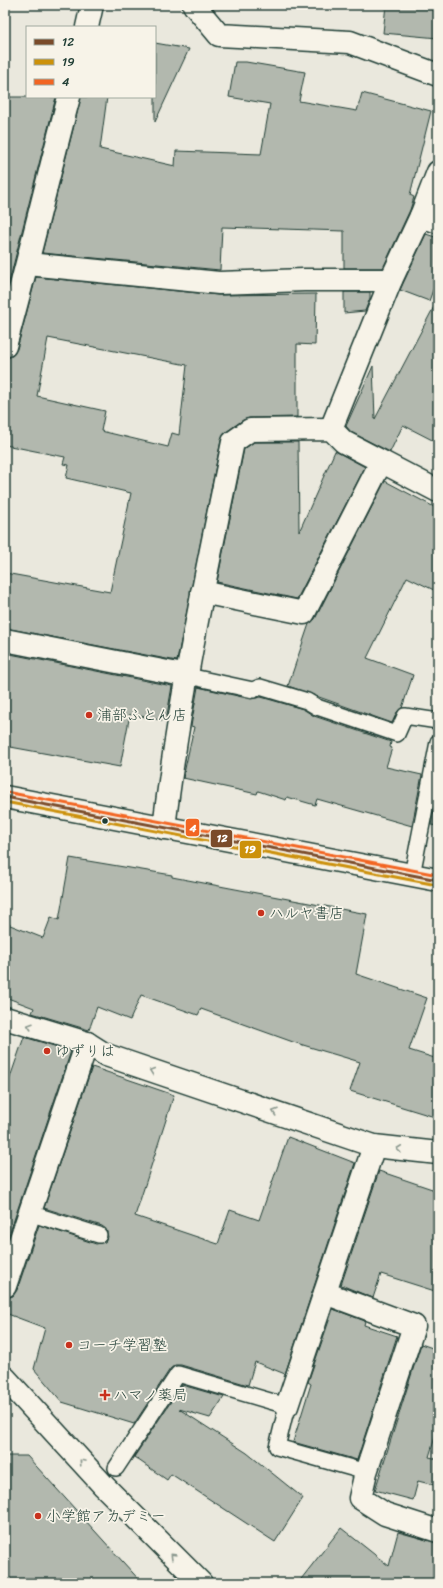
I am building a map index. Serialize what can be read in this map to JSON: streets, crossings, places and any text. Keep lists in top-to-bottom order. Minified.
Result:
{"places":{"other":["浦部ふとん店","ハルヤ書店","ゆずりは","コーチ学習塾","小学館アカデミー"],"health":["ハマノ薬局"]},"lines":["transit line 4","transit line 12","transit line 19"],"legend":["12","19","4"]}
